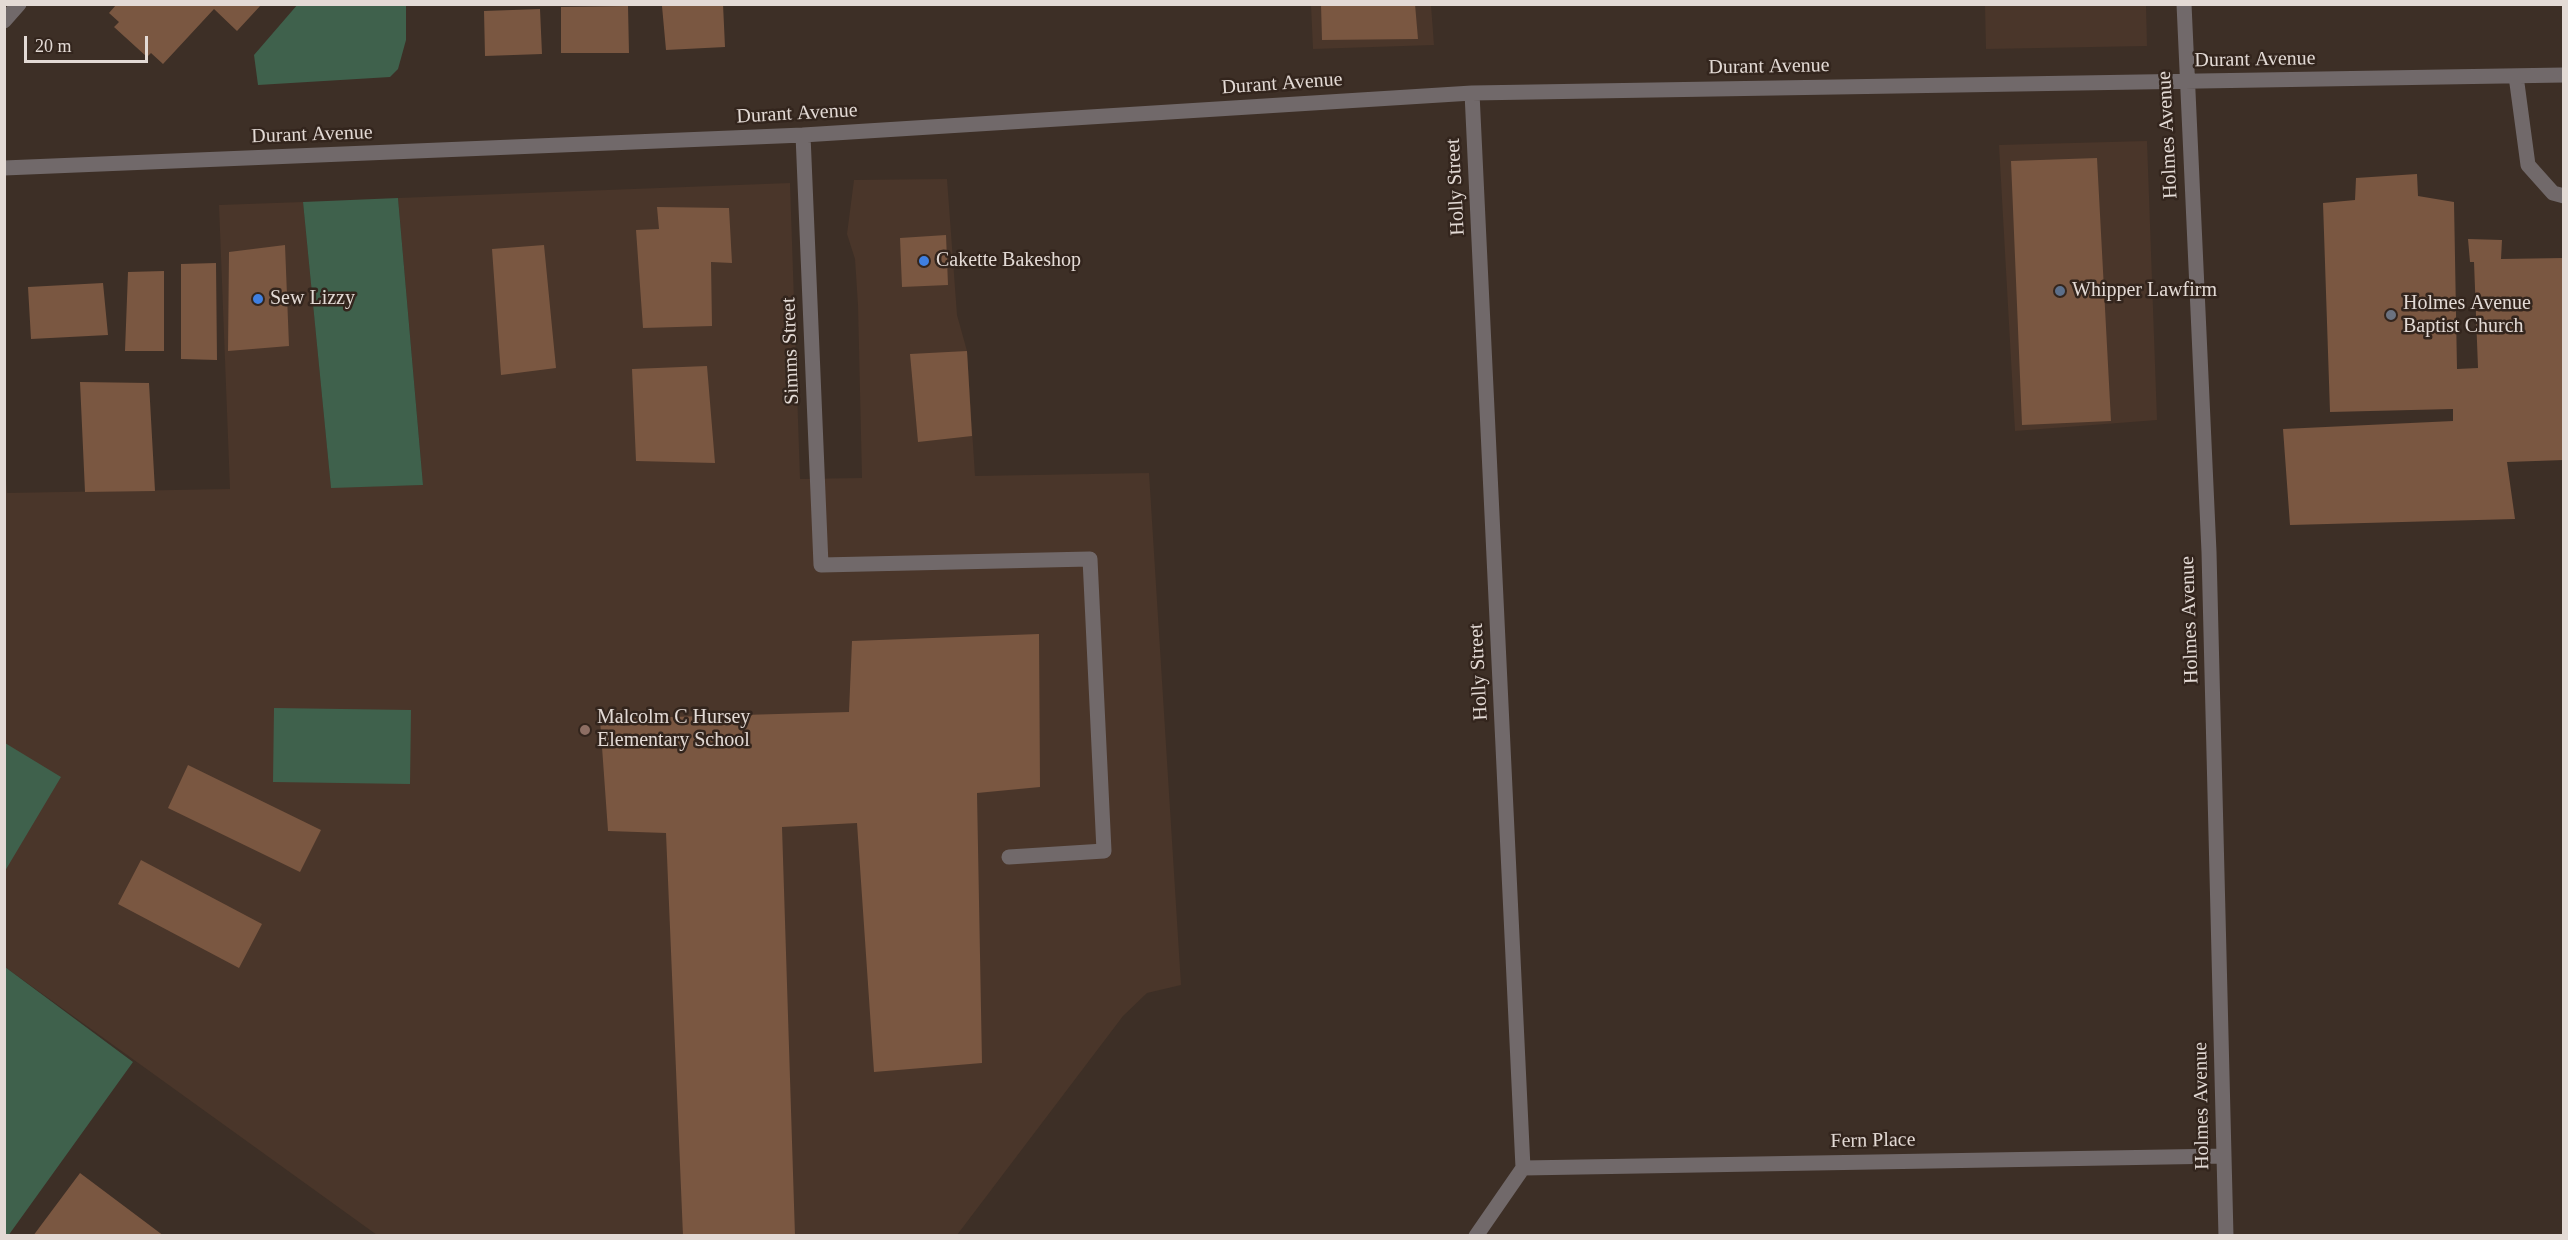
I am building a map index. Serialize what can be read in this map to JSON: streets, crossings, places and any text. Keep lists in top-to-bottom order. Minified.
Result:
{"streets":{"street":["Durant Avenue","Holmes Avenue","Holly Street","Simms Street","Fern Place"]},"crossings":[["Durant Avenue","Holmes Avenue"],["Durant Avenue","Holly Street"],["Durant Avenue","Simms Street"],["Holmes Avenue","Fern Place"],["Holly Street","Fern Place"]],"places":["Cakette Bakeshop","Whipper Lawfirm","Sew Lizzy","Holmes Avenue Baptist Church","Malcolm C Hursey Elementary School"],"scale_bar":"20 m"}
